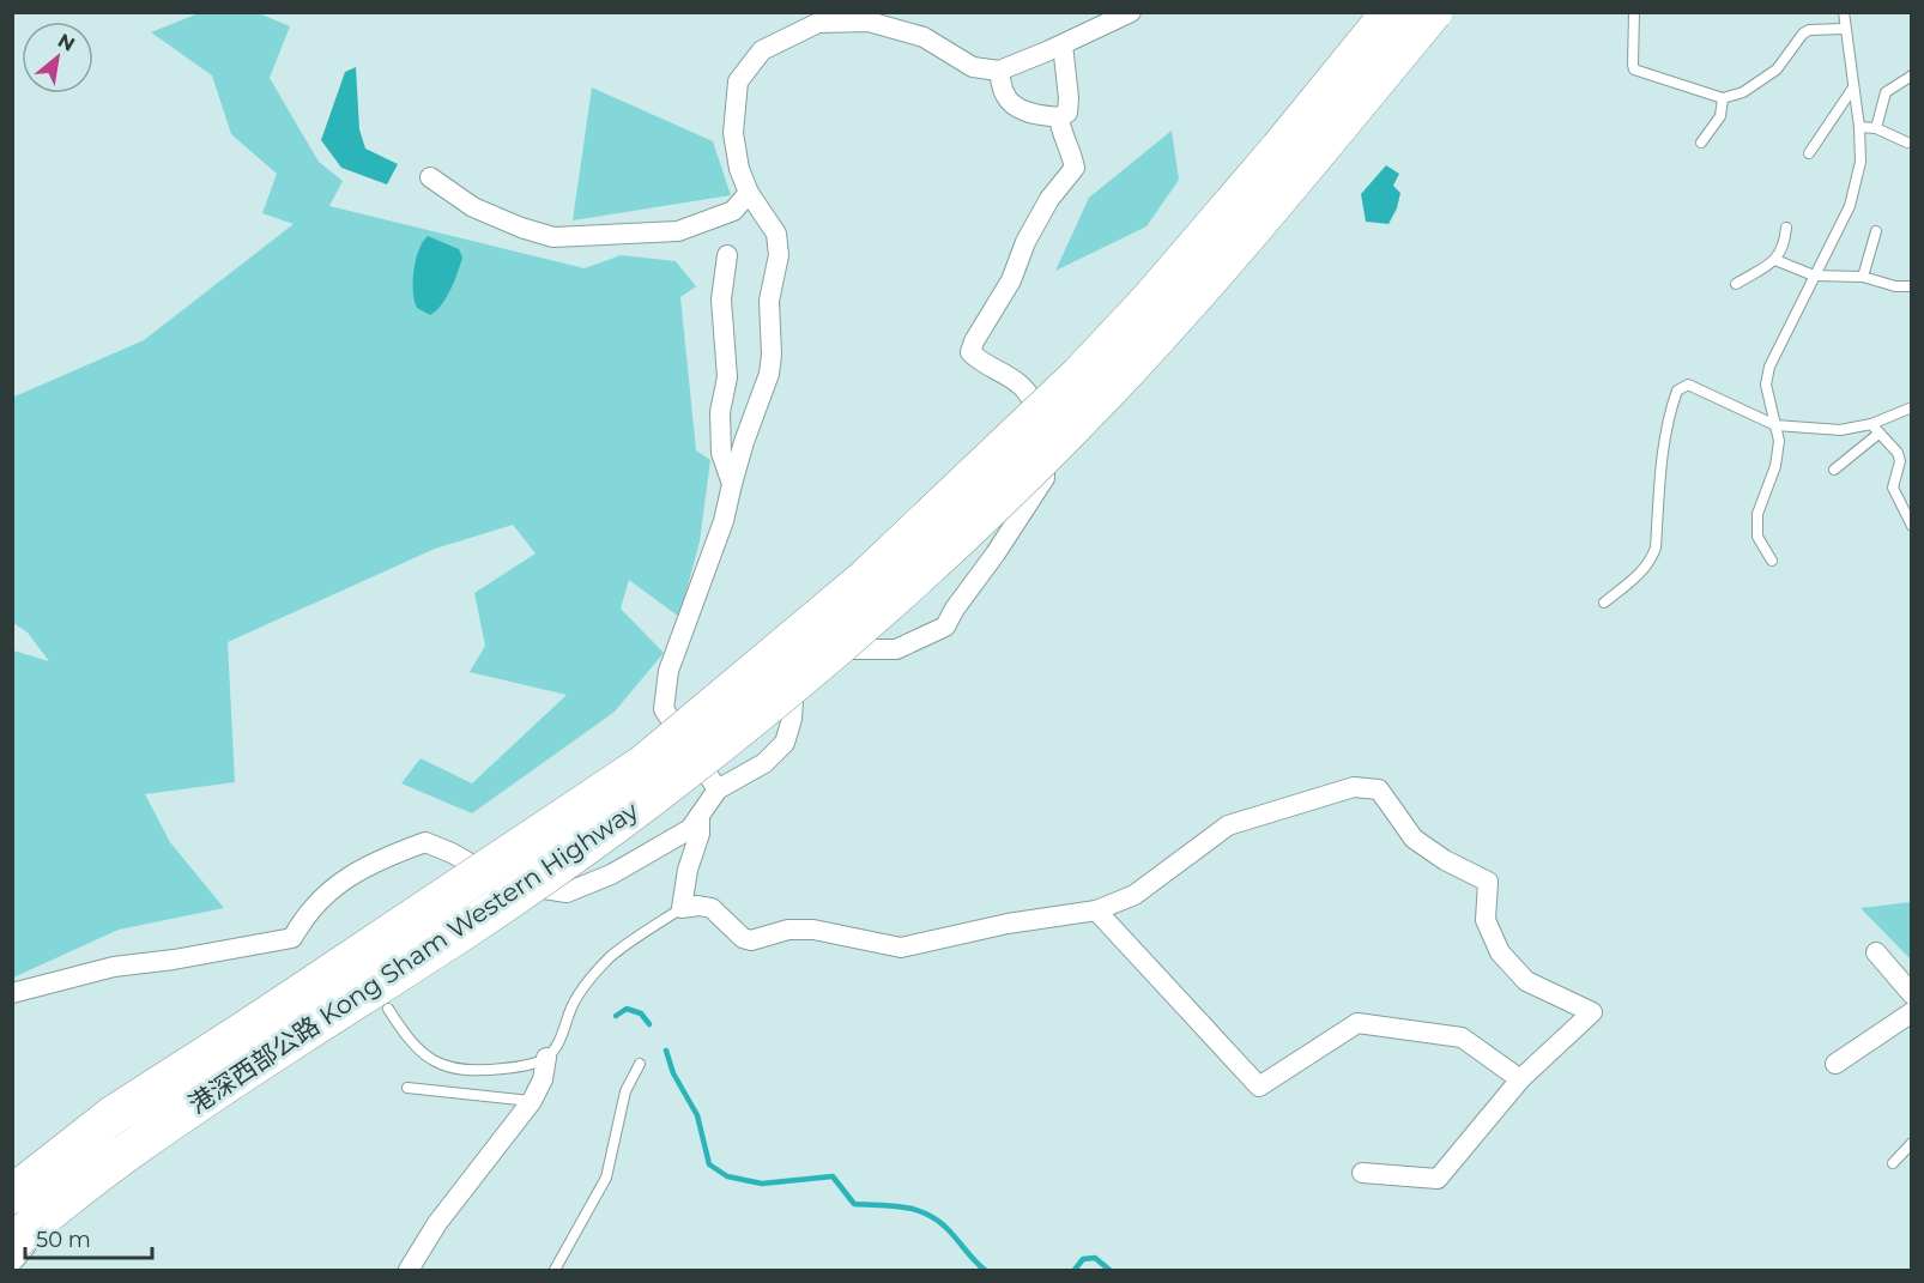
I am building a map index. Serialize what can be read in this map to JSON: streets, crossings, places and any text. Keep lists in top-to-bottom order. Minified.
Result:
{"streets":{"highway":["港深西部公路 Kong Sham Western Highway"]},"scale_bar":"50 m","north":"top right"}
